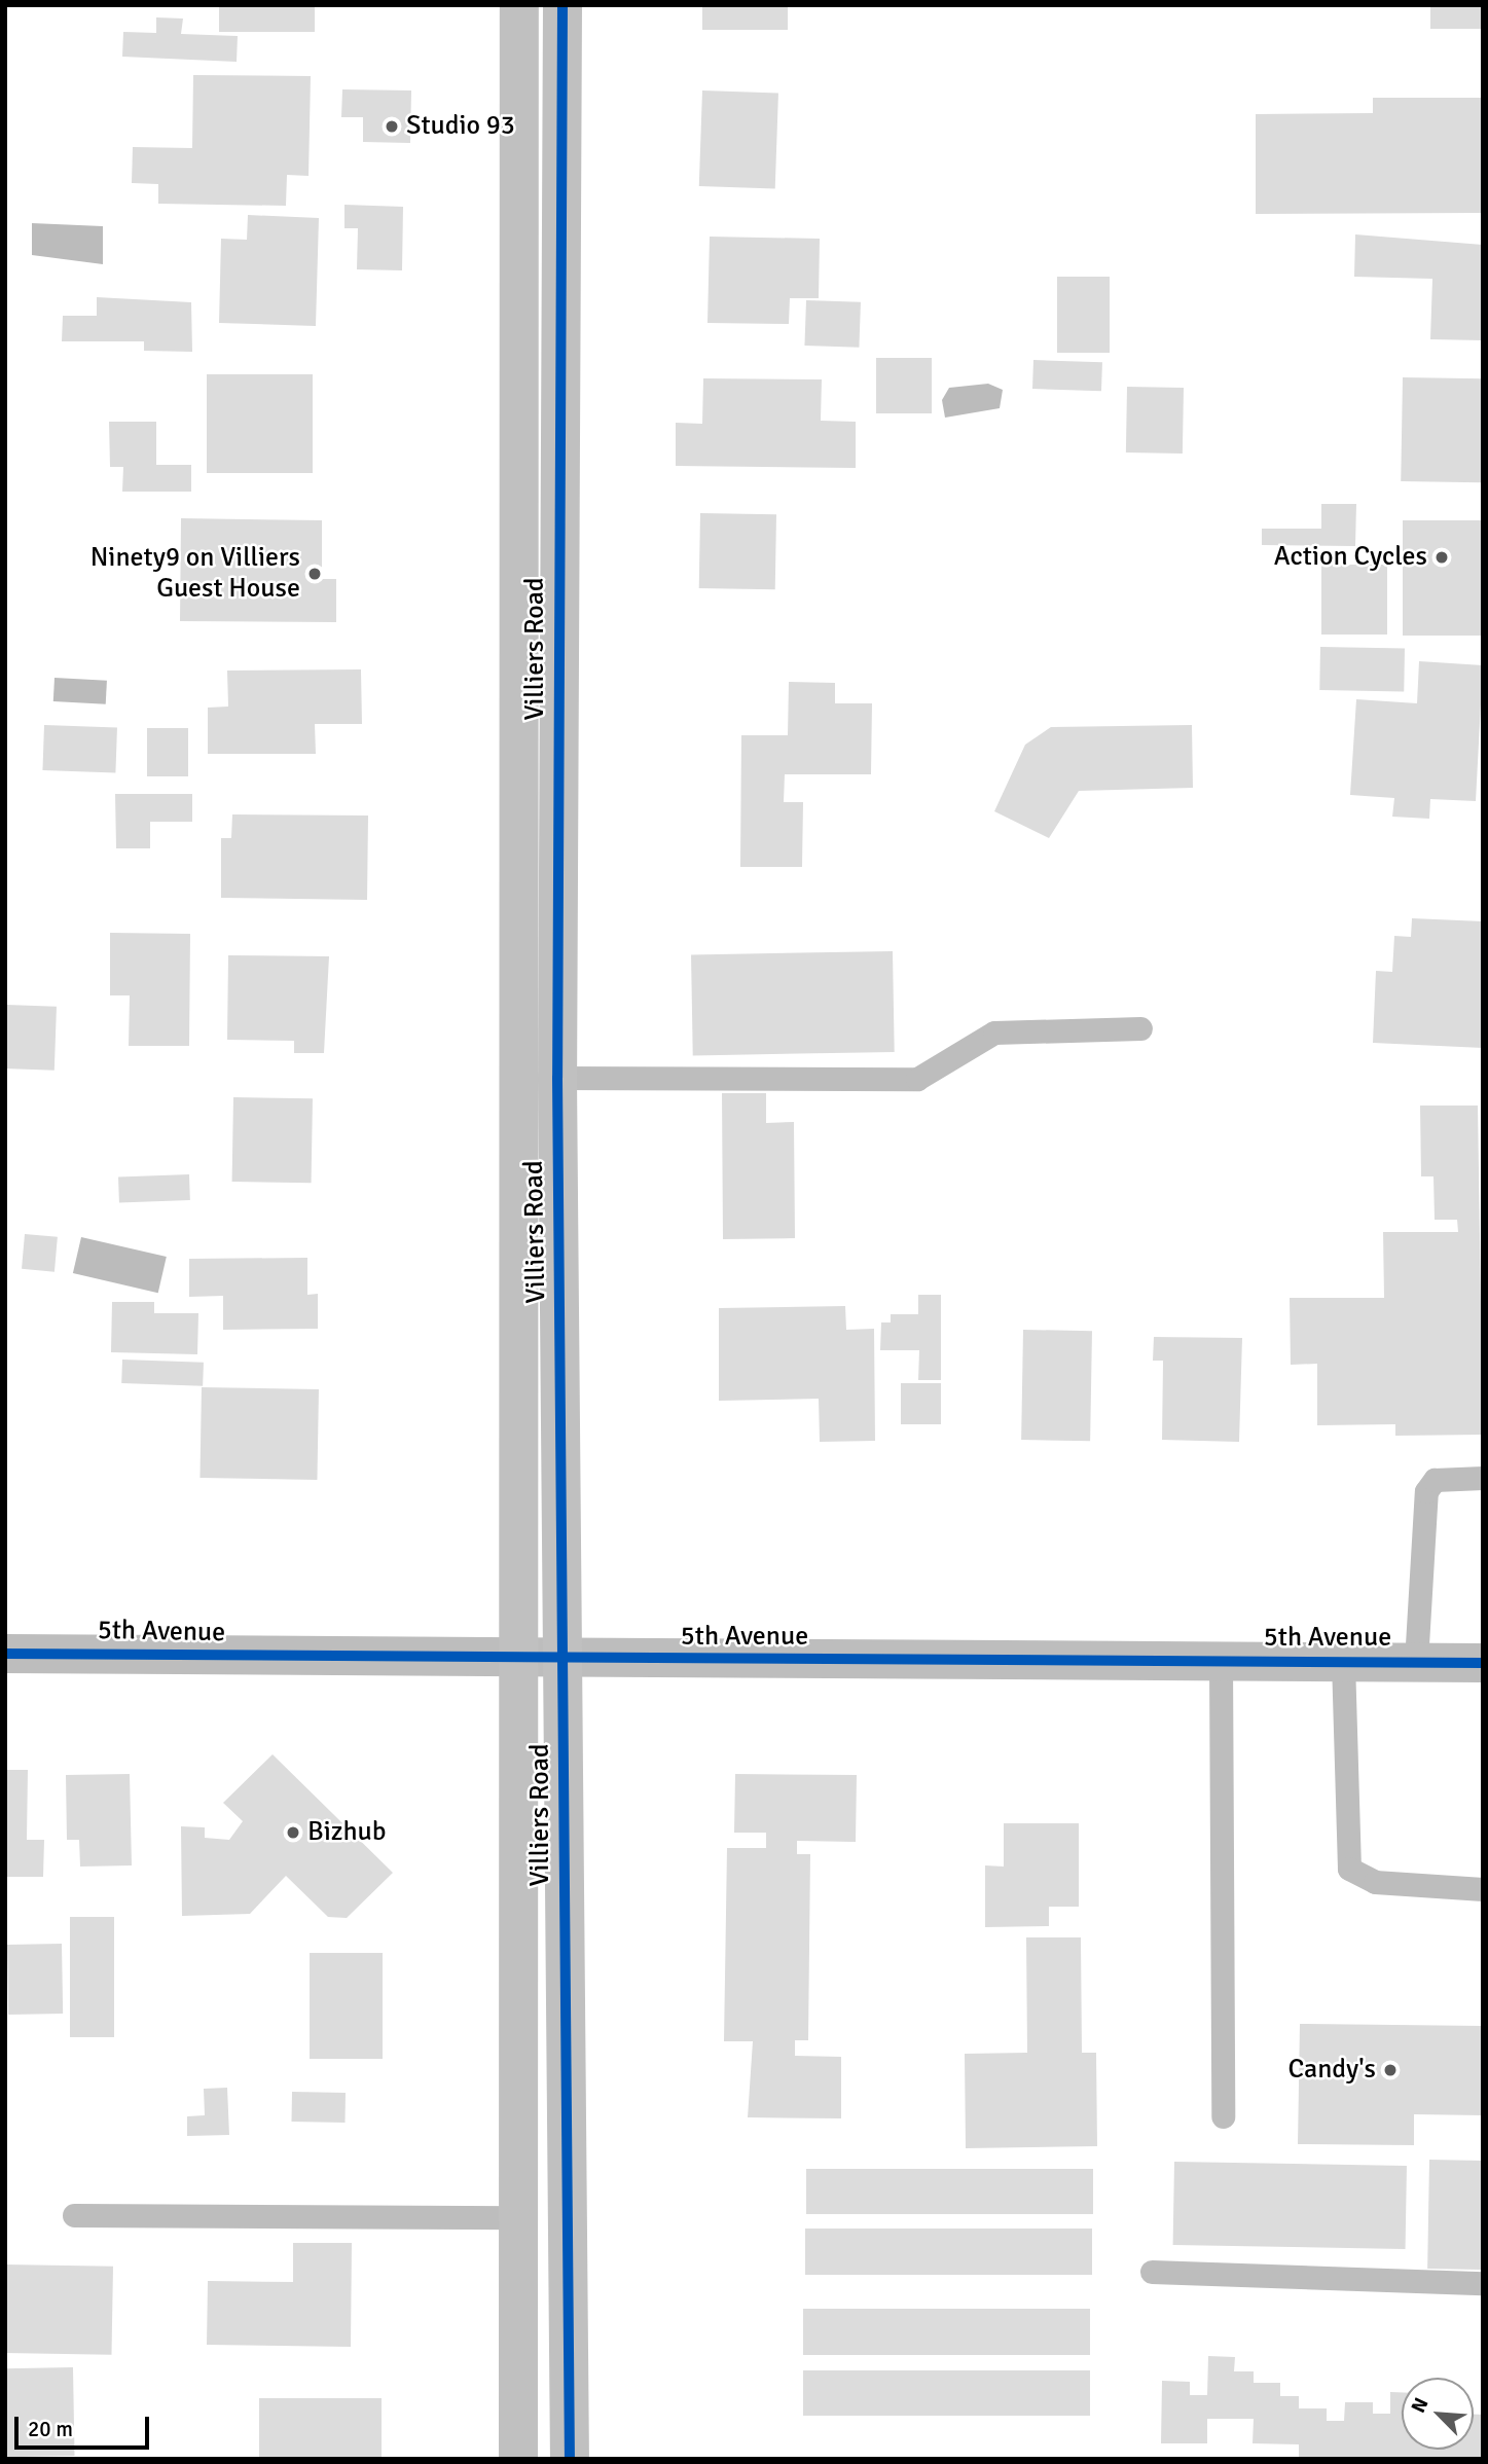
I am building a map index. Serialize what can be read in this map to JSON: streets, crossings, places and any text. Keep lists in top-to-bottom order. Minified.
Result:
{"streets":{"street":["Villiers Road","5th Avenue"]},"crossings":[["Villiers Road","5th Avenue"]],"places":["Studio 93","Action Cycles","Ninety9 on Villiers Guest House","Bizhub","Candy's"],"scale_bar":"20 m","north":"top left"}
